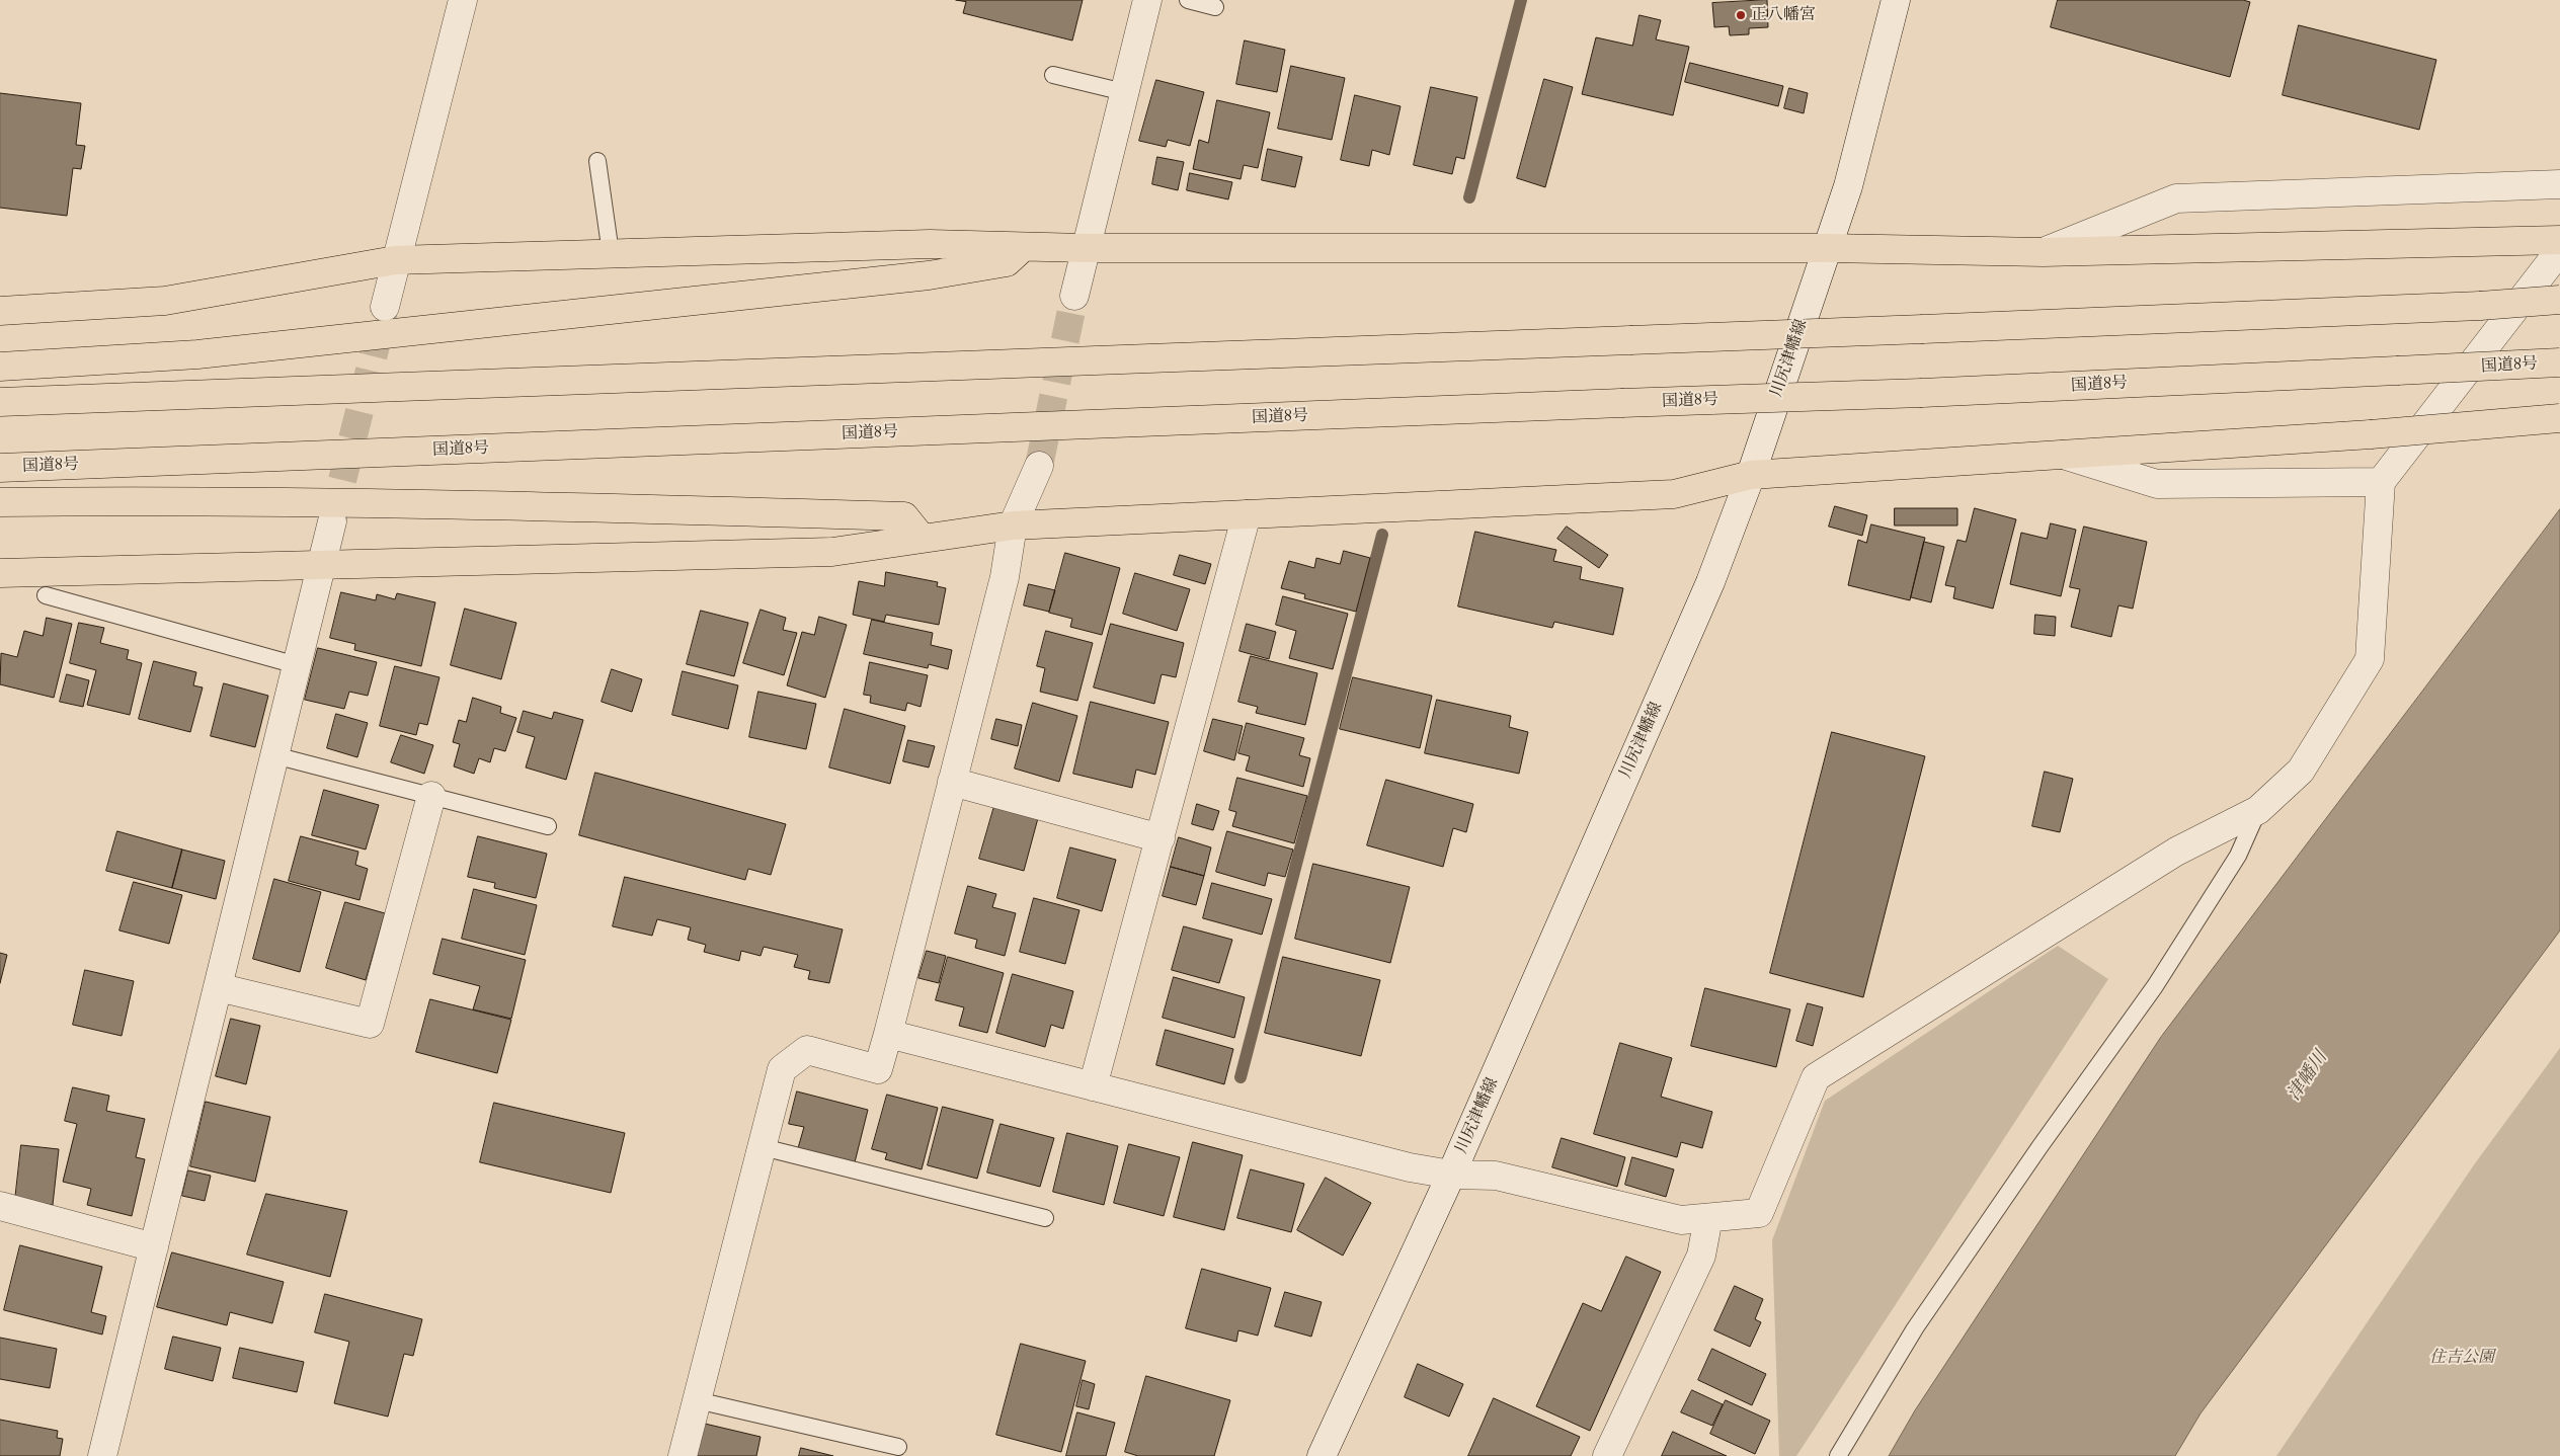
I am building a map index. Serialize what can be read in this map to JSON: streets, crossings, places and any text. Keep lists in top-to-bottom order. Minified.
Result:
{"streets":{"highway":["国道8号"],"street":["川尻津幡線"]},"water":["津幡川"],"parks":["住吉公園"],"places":["正八幡宮"]}
